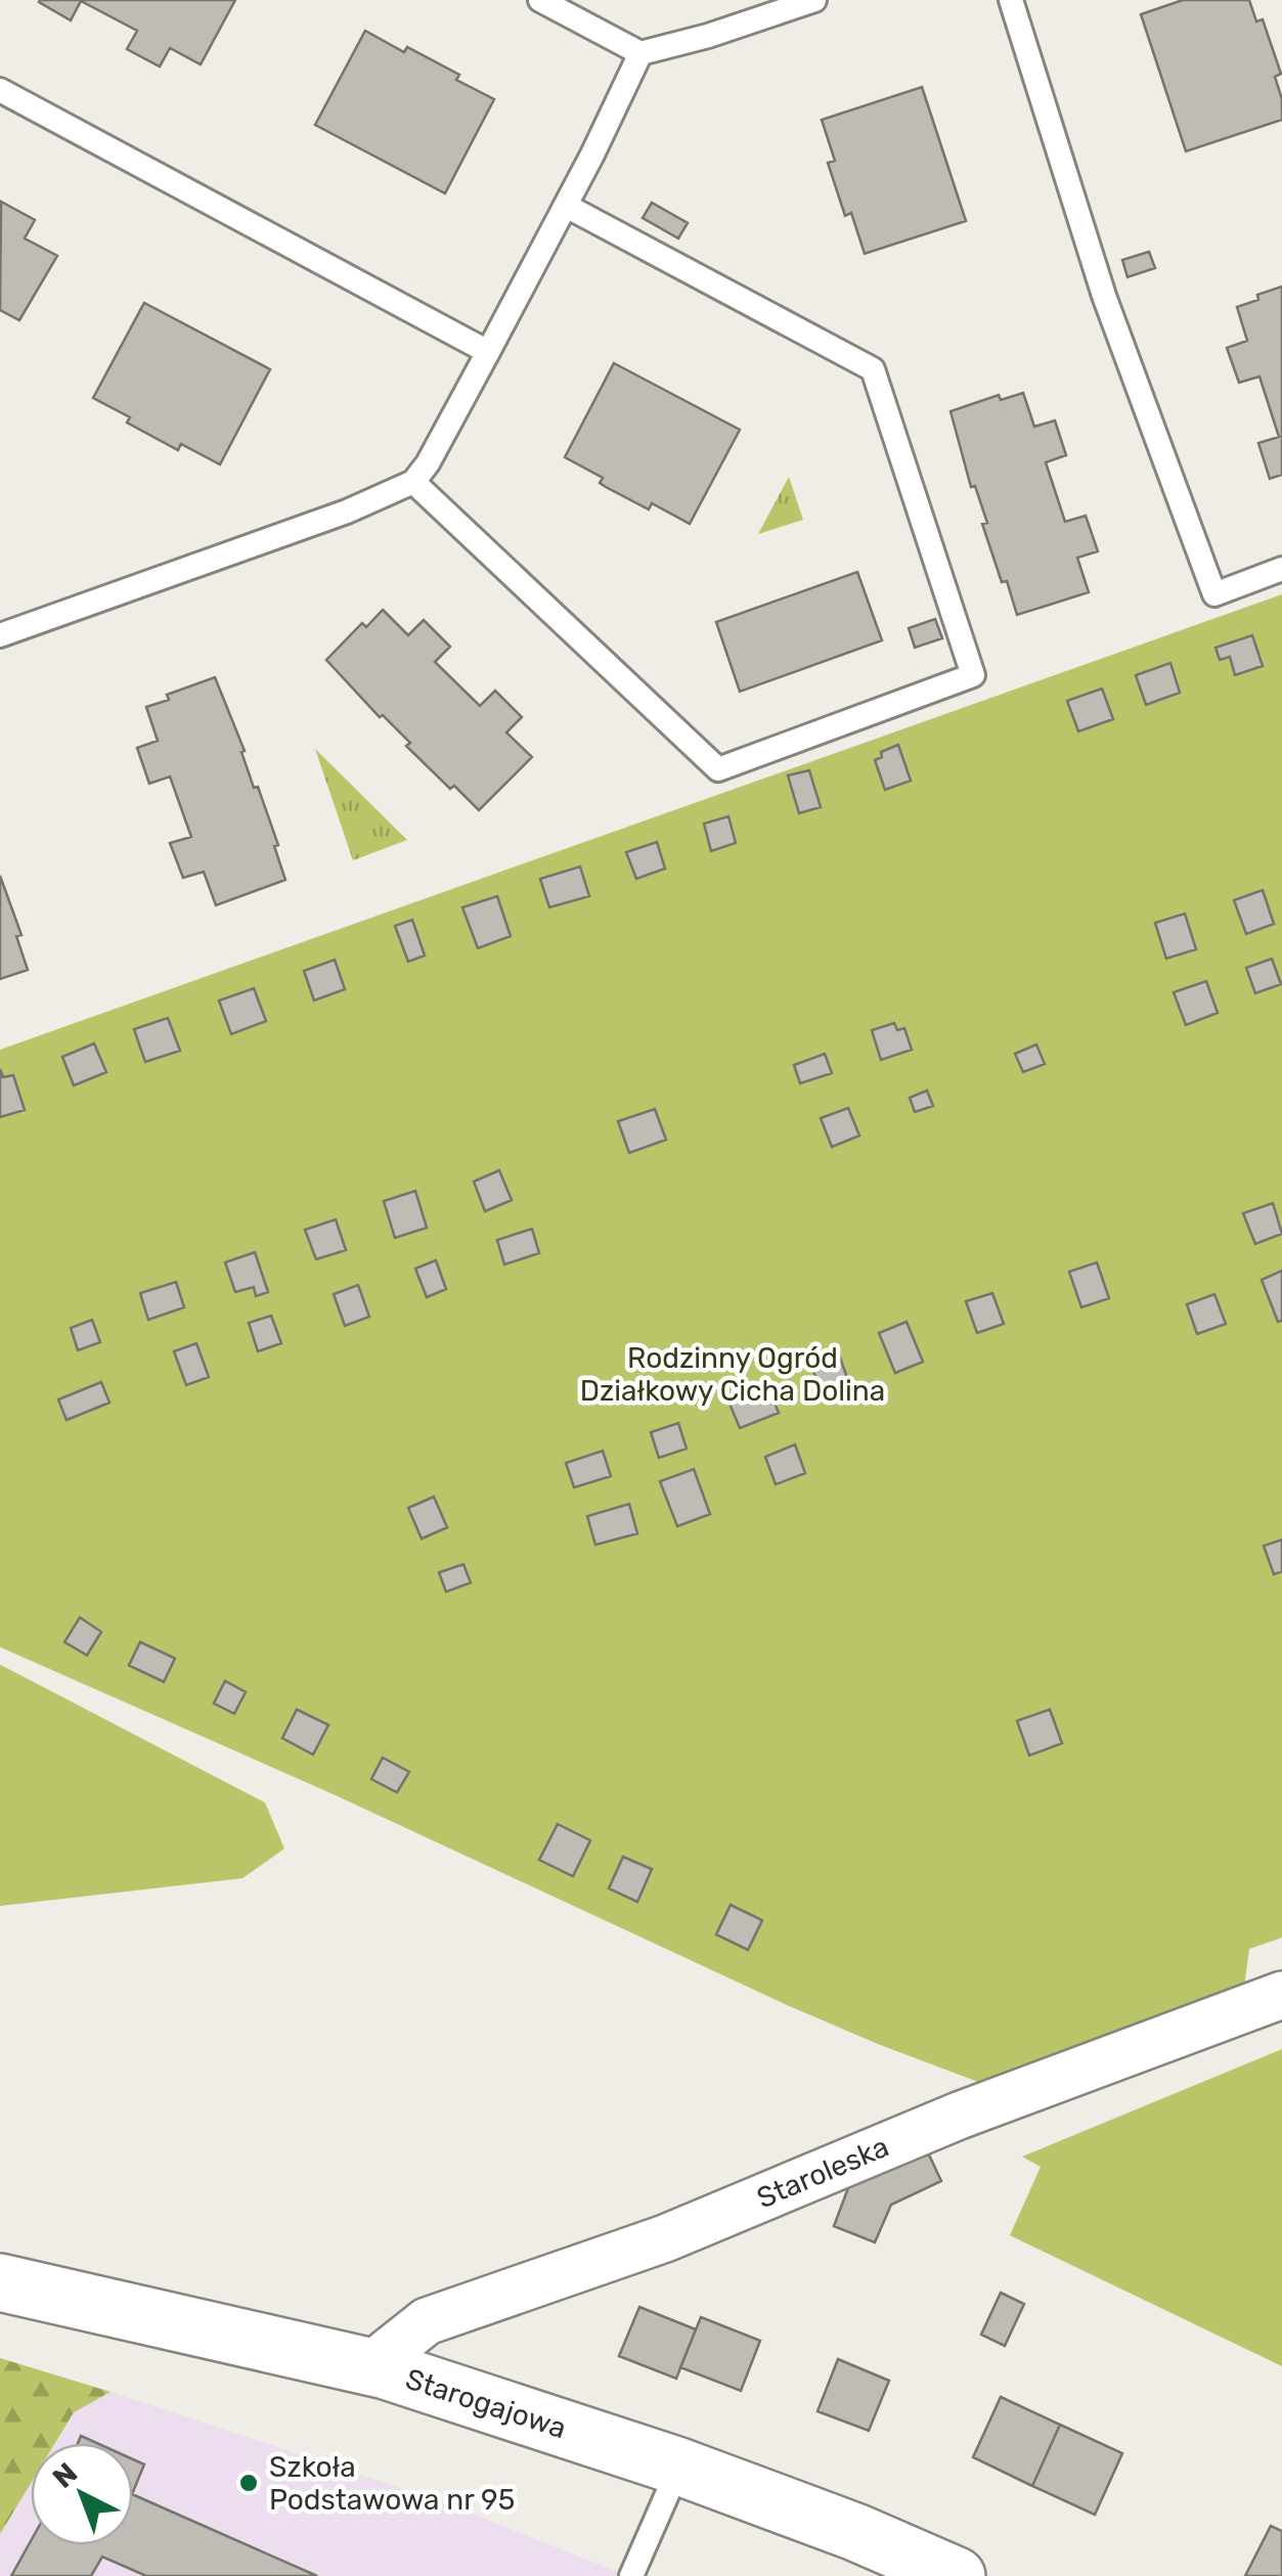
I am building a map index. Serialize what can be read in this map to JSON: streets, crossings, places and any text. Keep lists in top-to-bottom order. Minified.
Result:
{"streets":{"street":["Staroleska","Starogajowa"]},"crossings":[["Staroleska","Starogajowa"]],"parks":["Rodzinny Ogród Działkowy Cicha Dolina"],"places":["Szkoła Podstawowa nr 95"],"north":"top left"}
